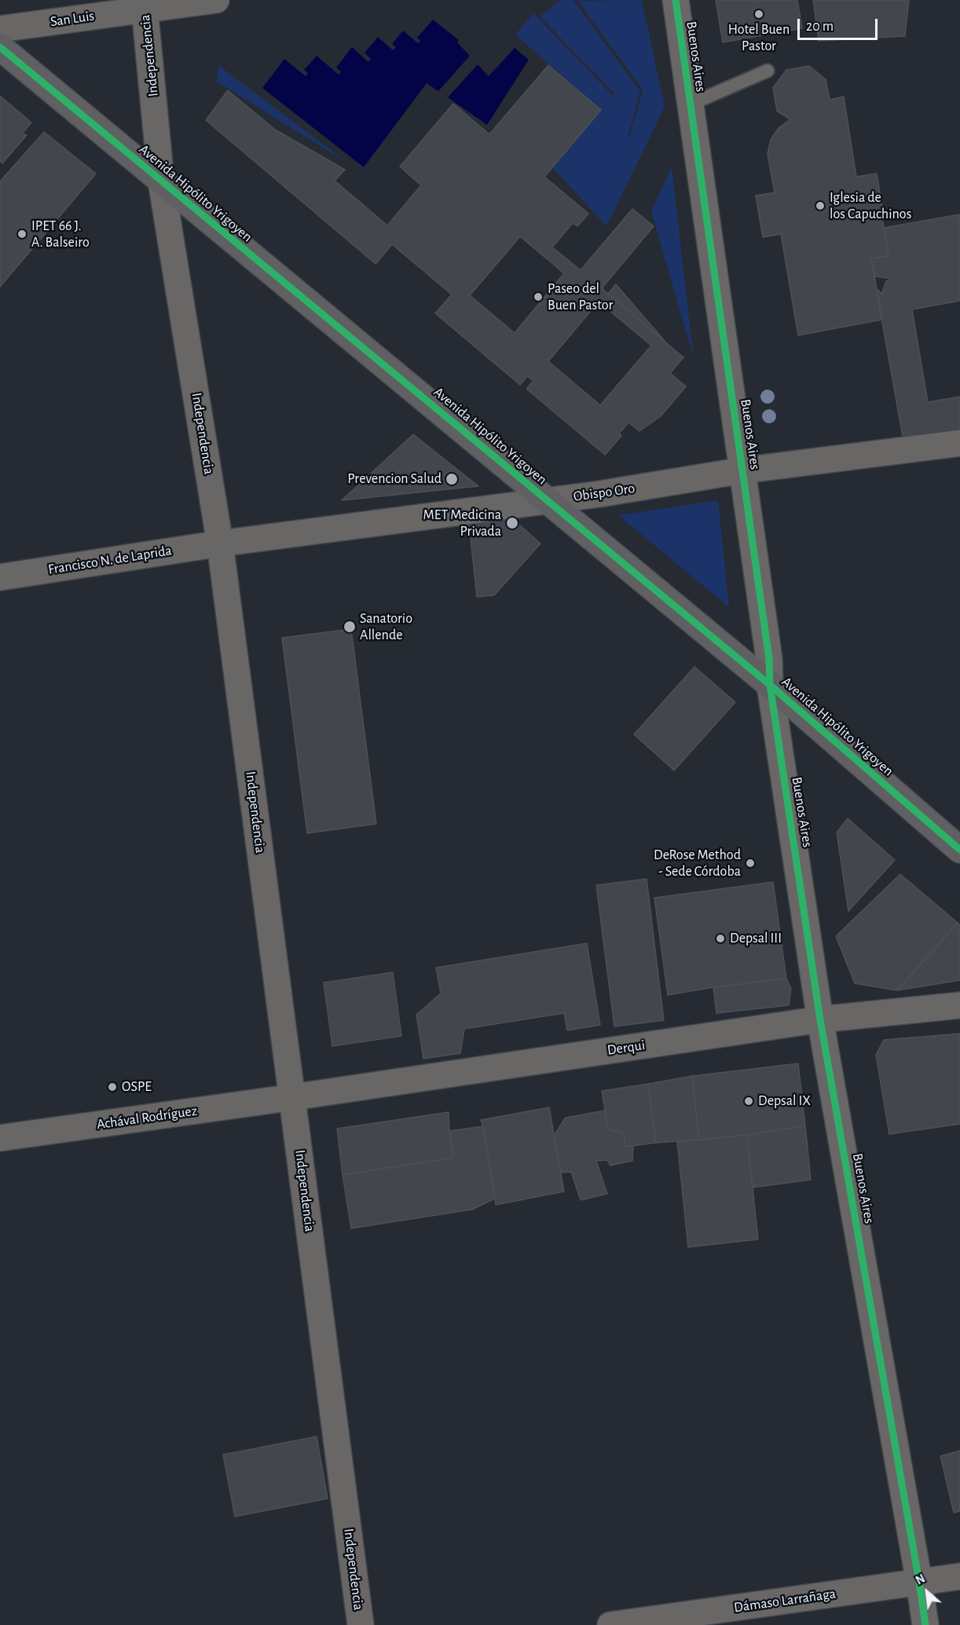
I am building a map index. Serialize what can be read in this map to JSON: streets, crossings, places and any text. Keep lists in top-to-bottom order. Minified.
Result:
{"streets":{"main road":["Avenida Hipólito Yrigoyen"],"street":["San Luis","Independencia","Buenos Aires","Obispo Oro","Francisco N. de Laprida","Derqui","Achával Rodríguez","Dámaso Larrañaga"]},"crossings":[["San Luis","Independencia"],["Independencia","Avenida Hipólito Yrigoyen"],["Independencia","Obispo Oro"],["Independencia","Francisco N. de Laprida"],["Independencia","Derqui"],["Independencia","Achával Rodríguez"],["Buenos Aires","Avenida Hipólito Yrigoyen"],["Buenos Aires","Obispo Oro"],["Buenos Aires","Derqui"],["Buenos Aires","Dámaso Larrañaga"],["Avenida Hipólito Yrigoyen","Obispo Oro"],["Obispo Oro","Francisco N. de Laprida"],["Derqui","Achával Rodríguez"]],"places":["Hotel Buen Pastor","Iglesia de los Capuchinos","IPET 66 J. A. Balseiro","Paseo del Buen Pastor","Prevencion Salud","MET Medicina Privada","Sanatorio Allende","DeRose Method - Sede Córdoba","Depsal III","OSPE","Depsal IX"],"scale_bar":"20 m","north":"top left"}
